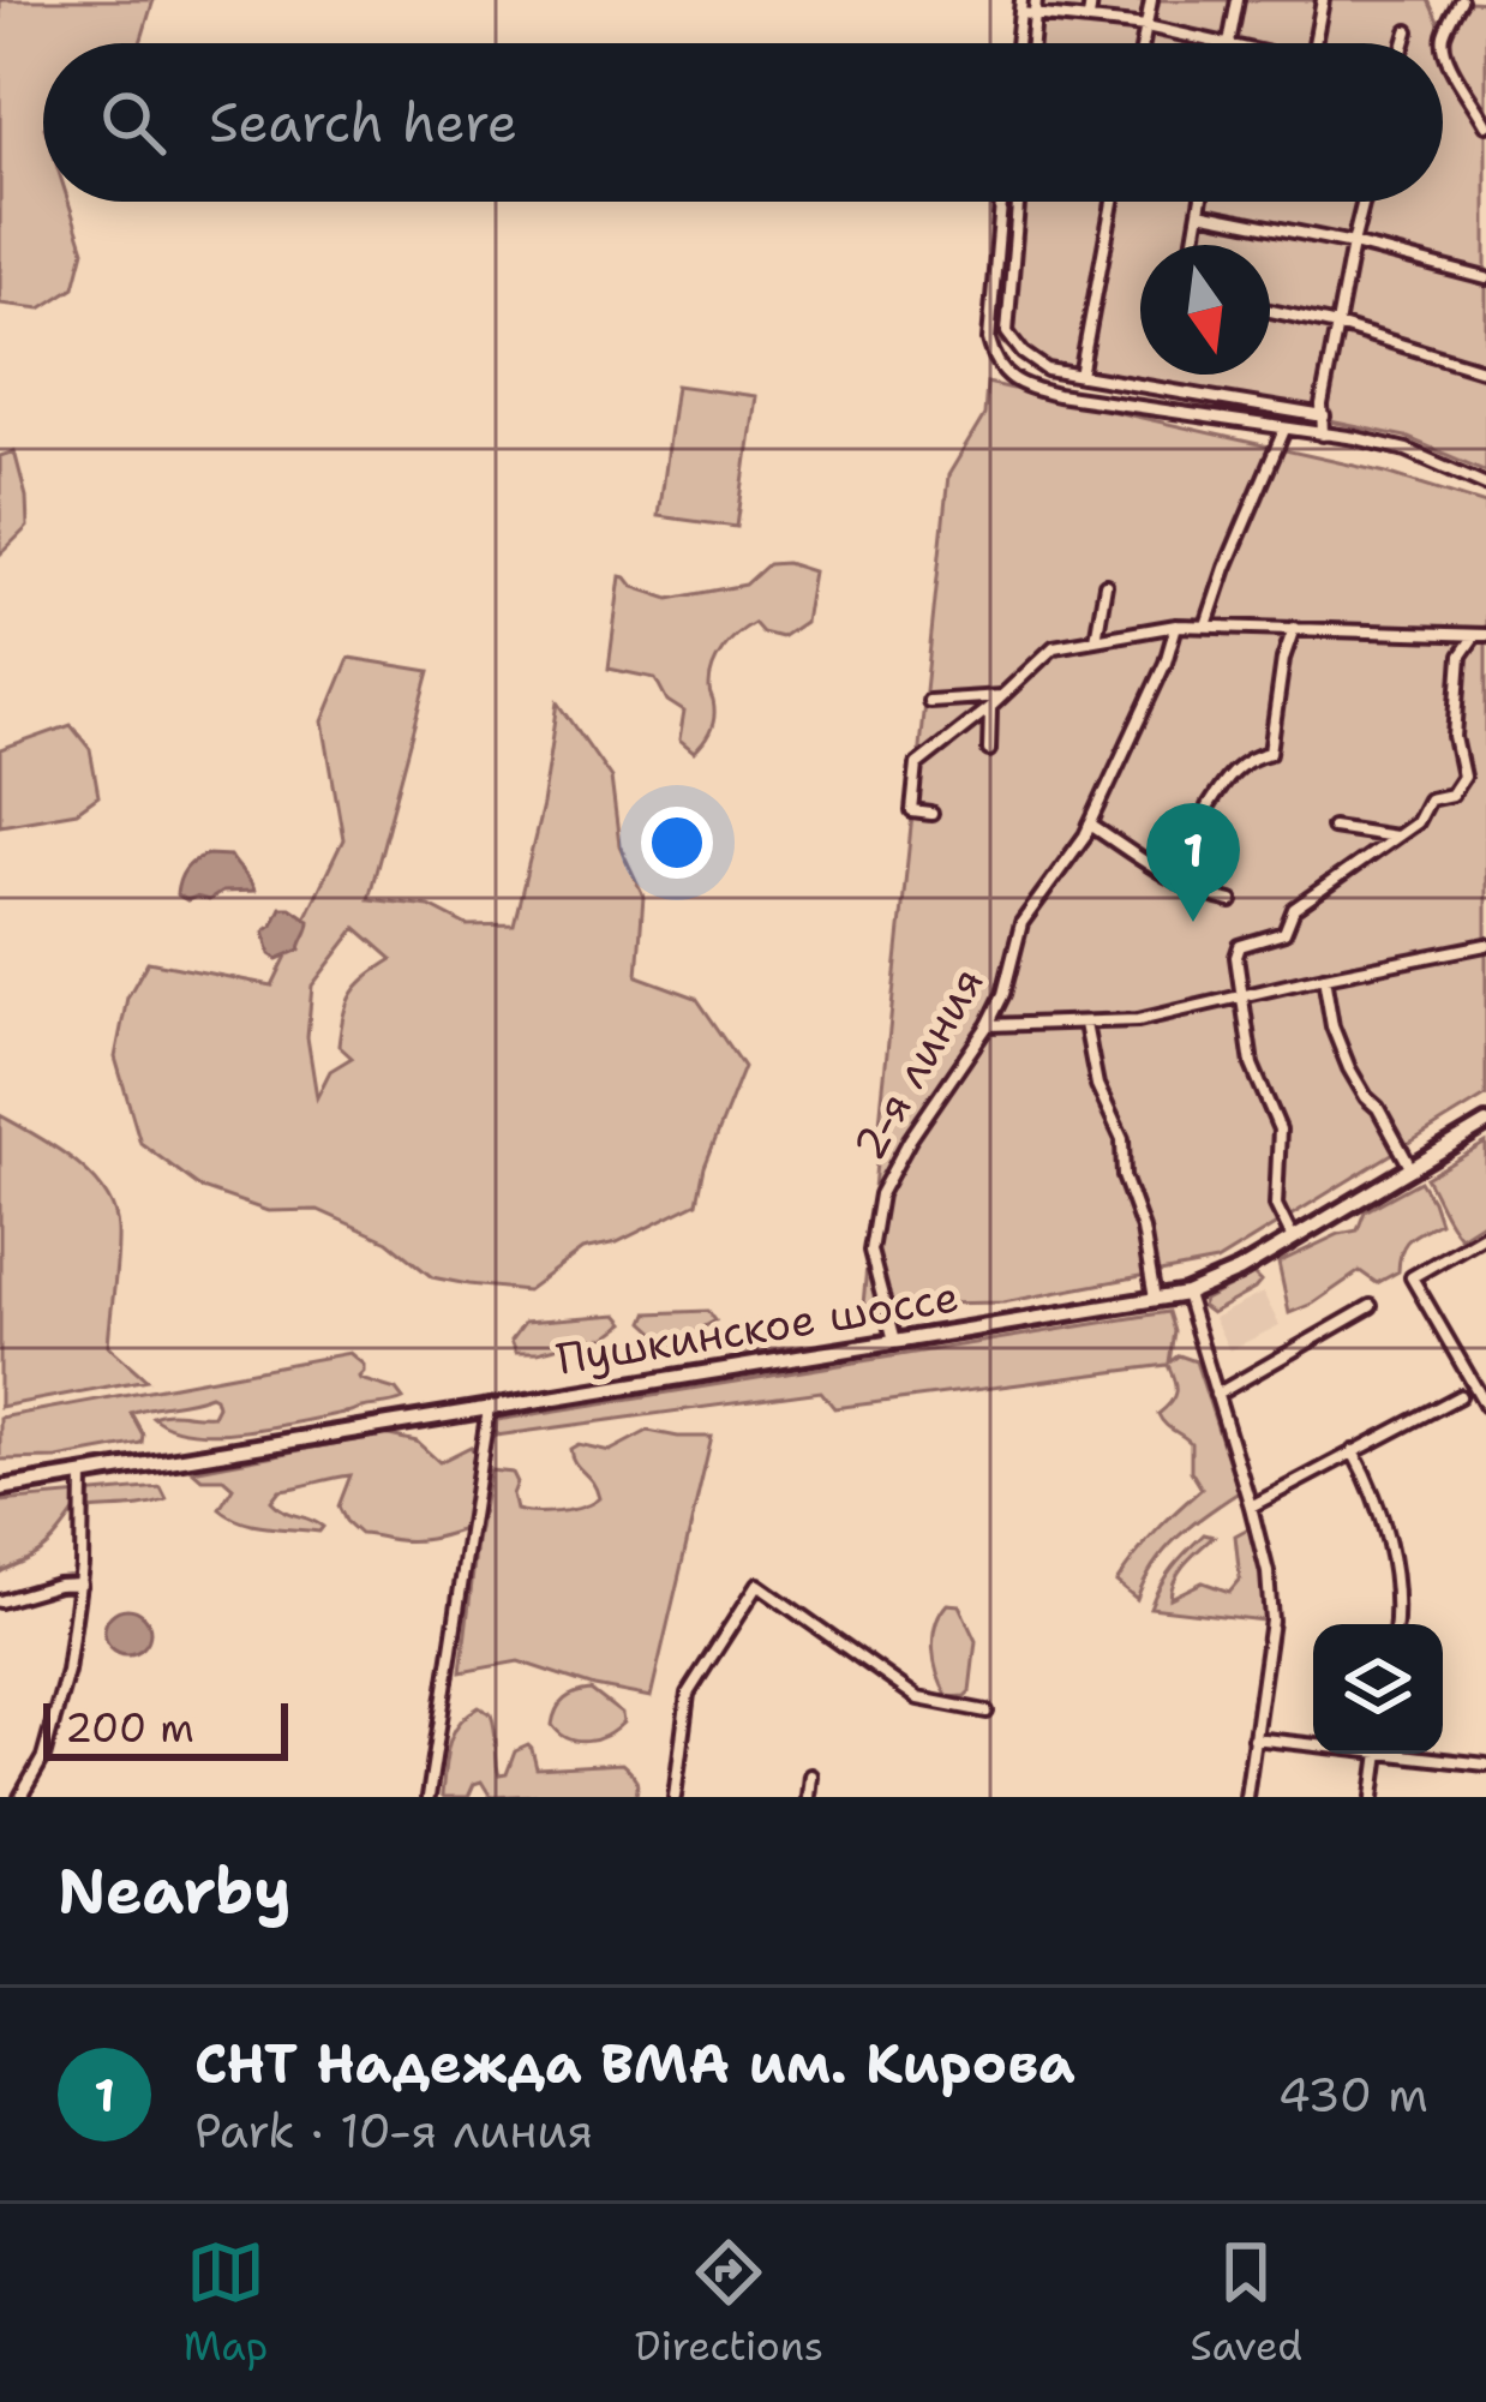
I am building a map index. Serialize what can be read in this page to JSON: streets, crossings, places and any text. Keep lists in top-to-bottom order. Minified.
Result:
{"streets":{"main road":["Пушкинское шоссе"],"street":["2-я линия"]},"crossings":[["2-я линия","Пушкинское шоссе"]],"scale_bar":"200 m","north":"bottom","page":{"search":"Search here","pins":"1","scale":"200 m","heading":"Nearby","list":[{"mark":"1","name":"СНТ Надежда ВМА им. Кирова","note":"Park · 10-я линия","value":"430 m"}],"nav":["Map","Directions","Saved"]}}
